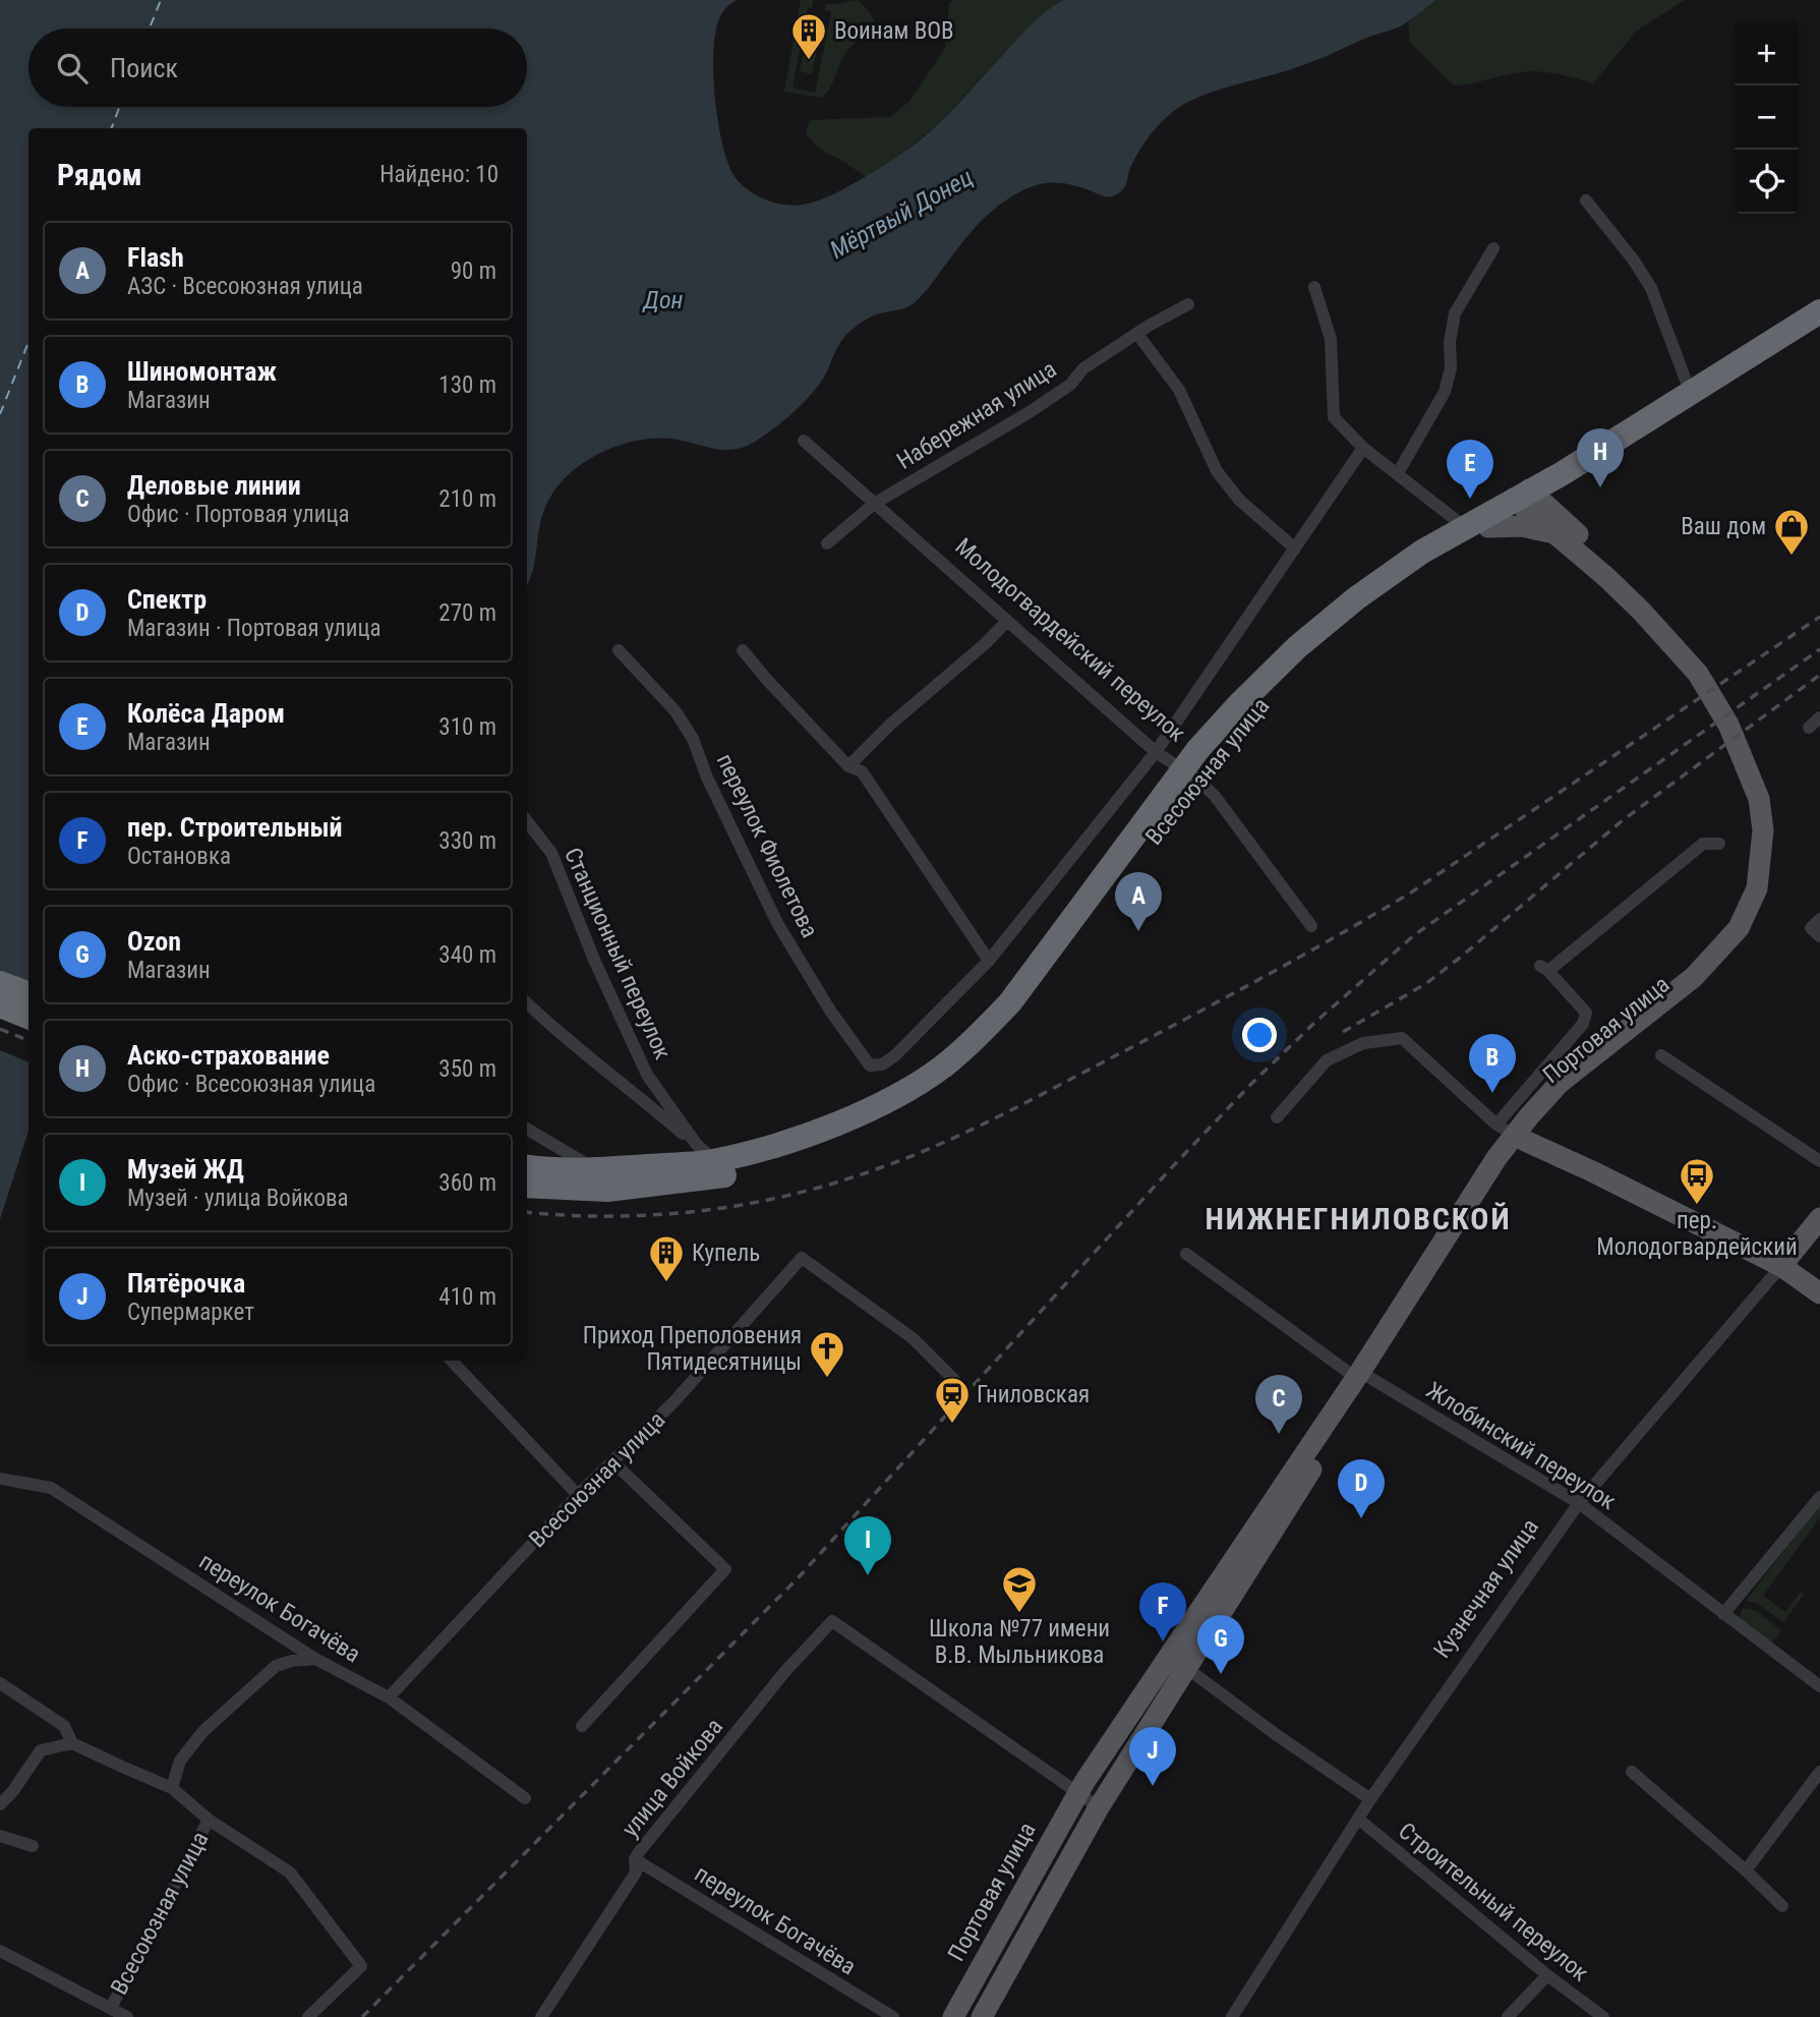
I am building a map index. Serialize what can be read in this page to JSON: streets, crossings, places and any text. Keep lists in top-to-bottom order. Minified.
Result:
{"streets":{"highway":["Всесоюзная улица"],"main road":["Портовая улица","Кузнечная улица"],"street":["Набережная улица","Молодогвардейский переулок","переулок Фиолетова","Станционный переулок","Жлобинский переулок","переулок Богачёва","улица Войкова","Строительный переулок"]},"crossings":[["Набережная улица","Молодогвардейский переулок"],["Молодогвардейский переулок","Всесоюзная улица"],["Всесоюзная улица","Станционный переулок"],["Всесоюзная улица","Портовая улица"],["Всесоюзная улица","переулок Богачёва"],["Портовая улица","Жлобинский переулок"],["Портовая улица","улица Войкова"],["Жлобинский переулок","Кузнечная улица"],["Кузнечная улица","Строительный переулок"],["переулок Богачёва","улица Войкова"]],"districts":["НИЖНЕГНИЛОВСКОЙ"],"water":["Мёртвый Донец","Дон"],"places":{"building":["Воинам ВОВ","Купель"],"shop":["Ваш дом"],"bus stop":["пер. Молодогвардейский"],"church":["Приход Преполовения Пятидесятницы"],"station":["Гниловская"],"school or university":["Школа №77 имени В.В. Мыльникова"]},"page":{"map_buttons":["+","−"],"search":"Поиск","heading":["Рядом","Найдено: 10"],"list":[{"mark":"A","name":"Flash","note":"АЗС · Всесоюзная улица","value":"90 m"},{"mark":"B","name":"Шиномонтаж","note":"Магазин","value":"130 m"},{"mark":"C","name":"Деловые линии","note":"Офис · Портовая улица","value":"210 m"},{"mark":"D","name":"Спектр","note":"Магазин · Портовая улица","value":"270 m"},{"mark":"E","name":"Колёса Даром","note":"Магазин","value":"310 m"},{"mark":"F","name":"пер. Строительный","note":"Остановка","value":"330 m"},{"mark":"G","name":"Ozon","note":"Магазин","value":"340 m"},{"mark":"H","name":"Аско-страхование","note":"Офис · Всесоюзная улица","value":"350 m"},{"mark":"I","name":"Музей ЖД","note":"Музей · улица Войкова","value":"360 m"},{"mark":"J","name":"Пятёрочка","note":"Супермаркет","value":"410 m"}],"pins":["H","E","A","B","C","D","I","F","G","J"]}}
